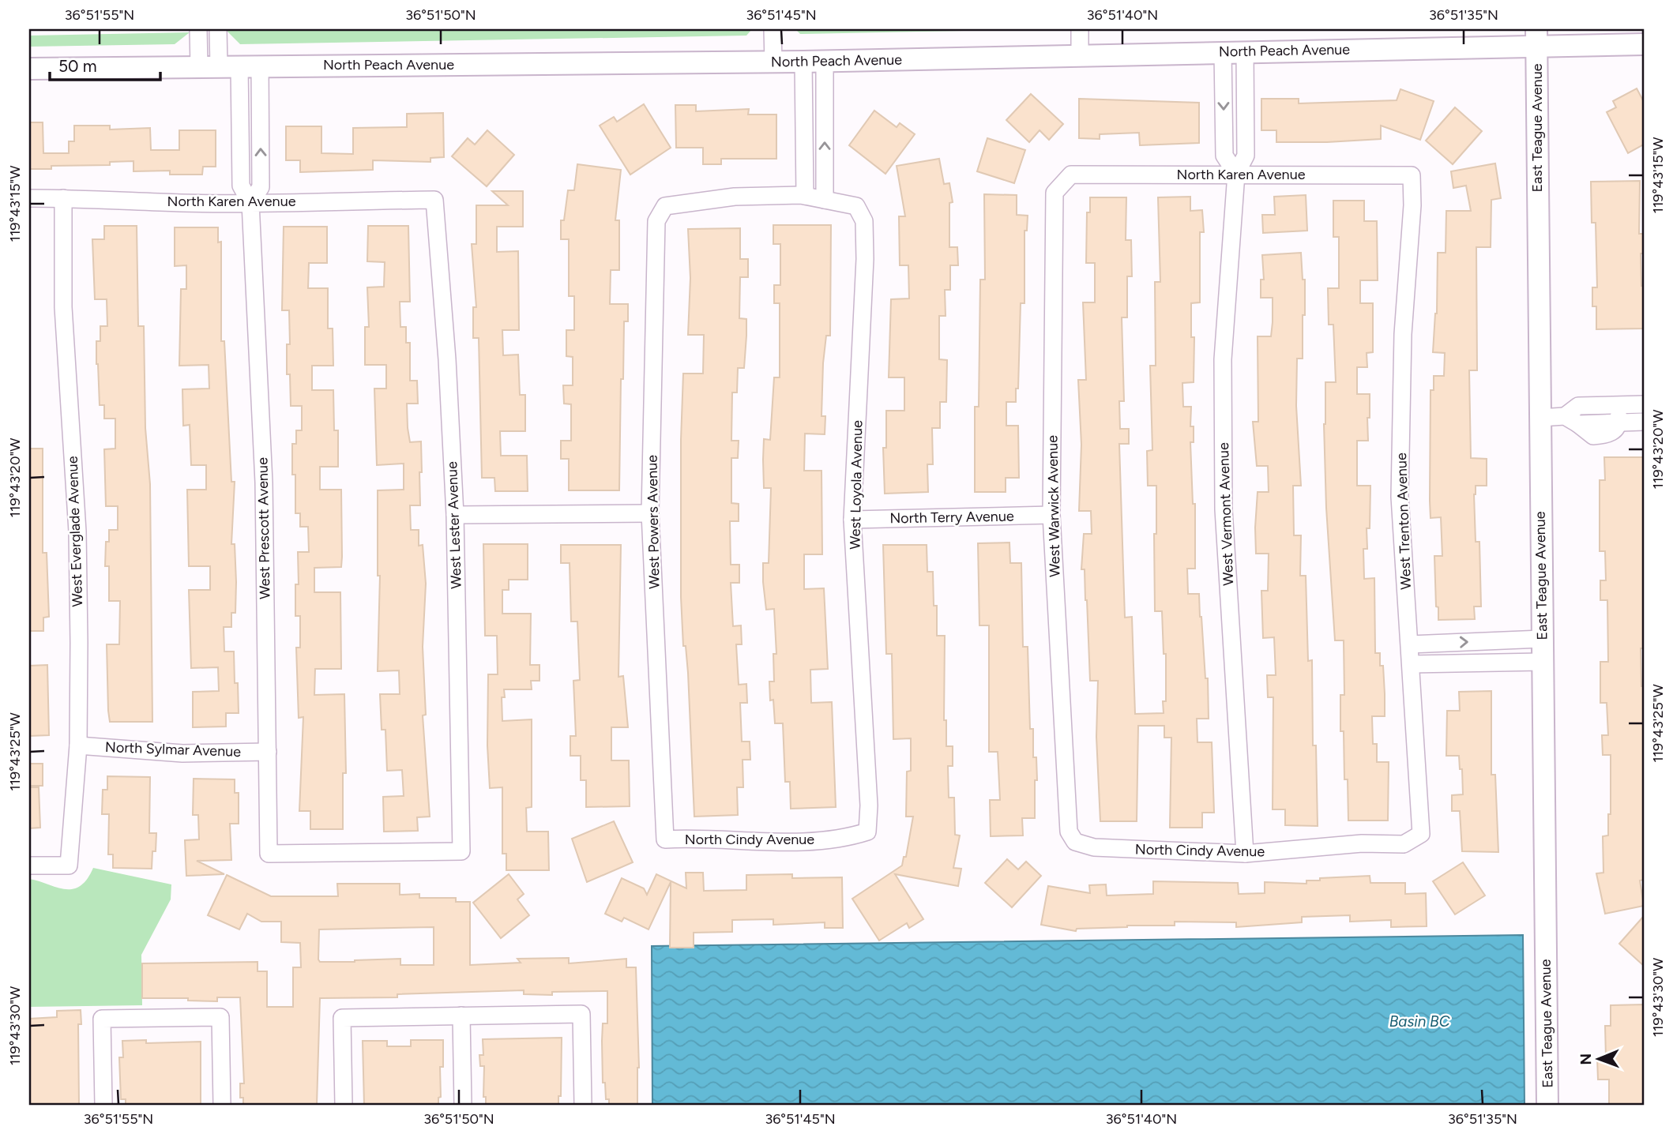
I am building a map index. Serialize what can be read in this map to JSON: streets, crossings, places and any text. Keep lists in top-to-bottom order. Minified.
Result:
{"streets":{"street":["North Peach Avenue","East Teague Avenue","North Karen Avenue","West Loyola Avenue","West Warwick Avenue","West Vermont Avenue","North Terry Avenue","West Trenton Avenue","West Powers Avenue","West Lester Avenue","West Prescott Avenue","West Everglade Avenue","North Sylmar Avenue","North Cindy Avenue"]},"crossings":[["North Peach Avenue","East Teague Avenue"],["North Peach Avenue","West Vermont Avenue"],["North Peach Avenue","West Prescott Avenue"],["North Karen Avenue","West Warwick Avenue"],["North Karen Avenue","West Vermont Avenue"],["North Karen Avenue","West Trenton Avenue"],["North Karen Avenue","West Lester Avenue"],["North Karen Avenue","West Prescott Avenue"],["North Karen Avenue","West Everglade Avenue"],["West Loyola Avenue","North Terry Avenue"],["West Loyola Avenue","North Cindy Avenue"],["West Warwick Avenue","North Terry Avenue"],["West Warwick Avenue","North Cindy Avenue"],["West Vermont Avenue","North Cindy Avenue"],["West Trenton Avenue","North Cindy Avenue"],["West Powers Avenue","North Cindy Avenue"],["West Lester Avenue","West Prescott Avenue"],["West Prescott Avenue","North Sylmar Avenue"],["West Everglade Avenue","North Sylmar Avenue"]],"water":["Basin BC"],"scale_bar":"50 m","north":"left","coordinates":["36°51'55\"N","36°51'50\"N","36°51'45\"N","36°51'40\"N","36°51'35\"N","119°43'15\"W","119°43'20\"W","119°43'25\"W","119°43'30\"W"]}
